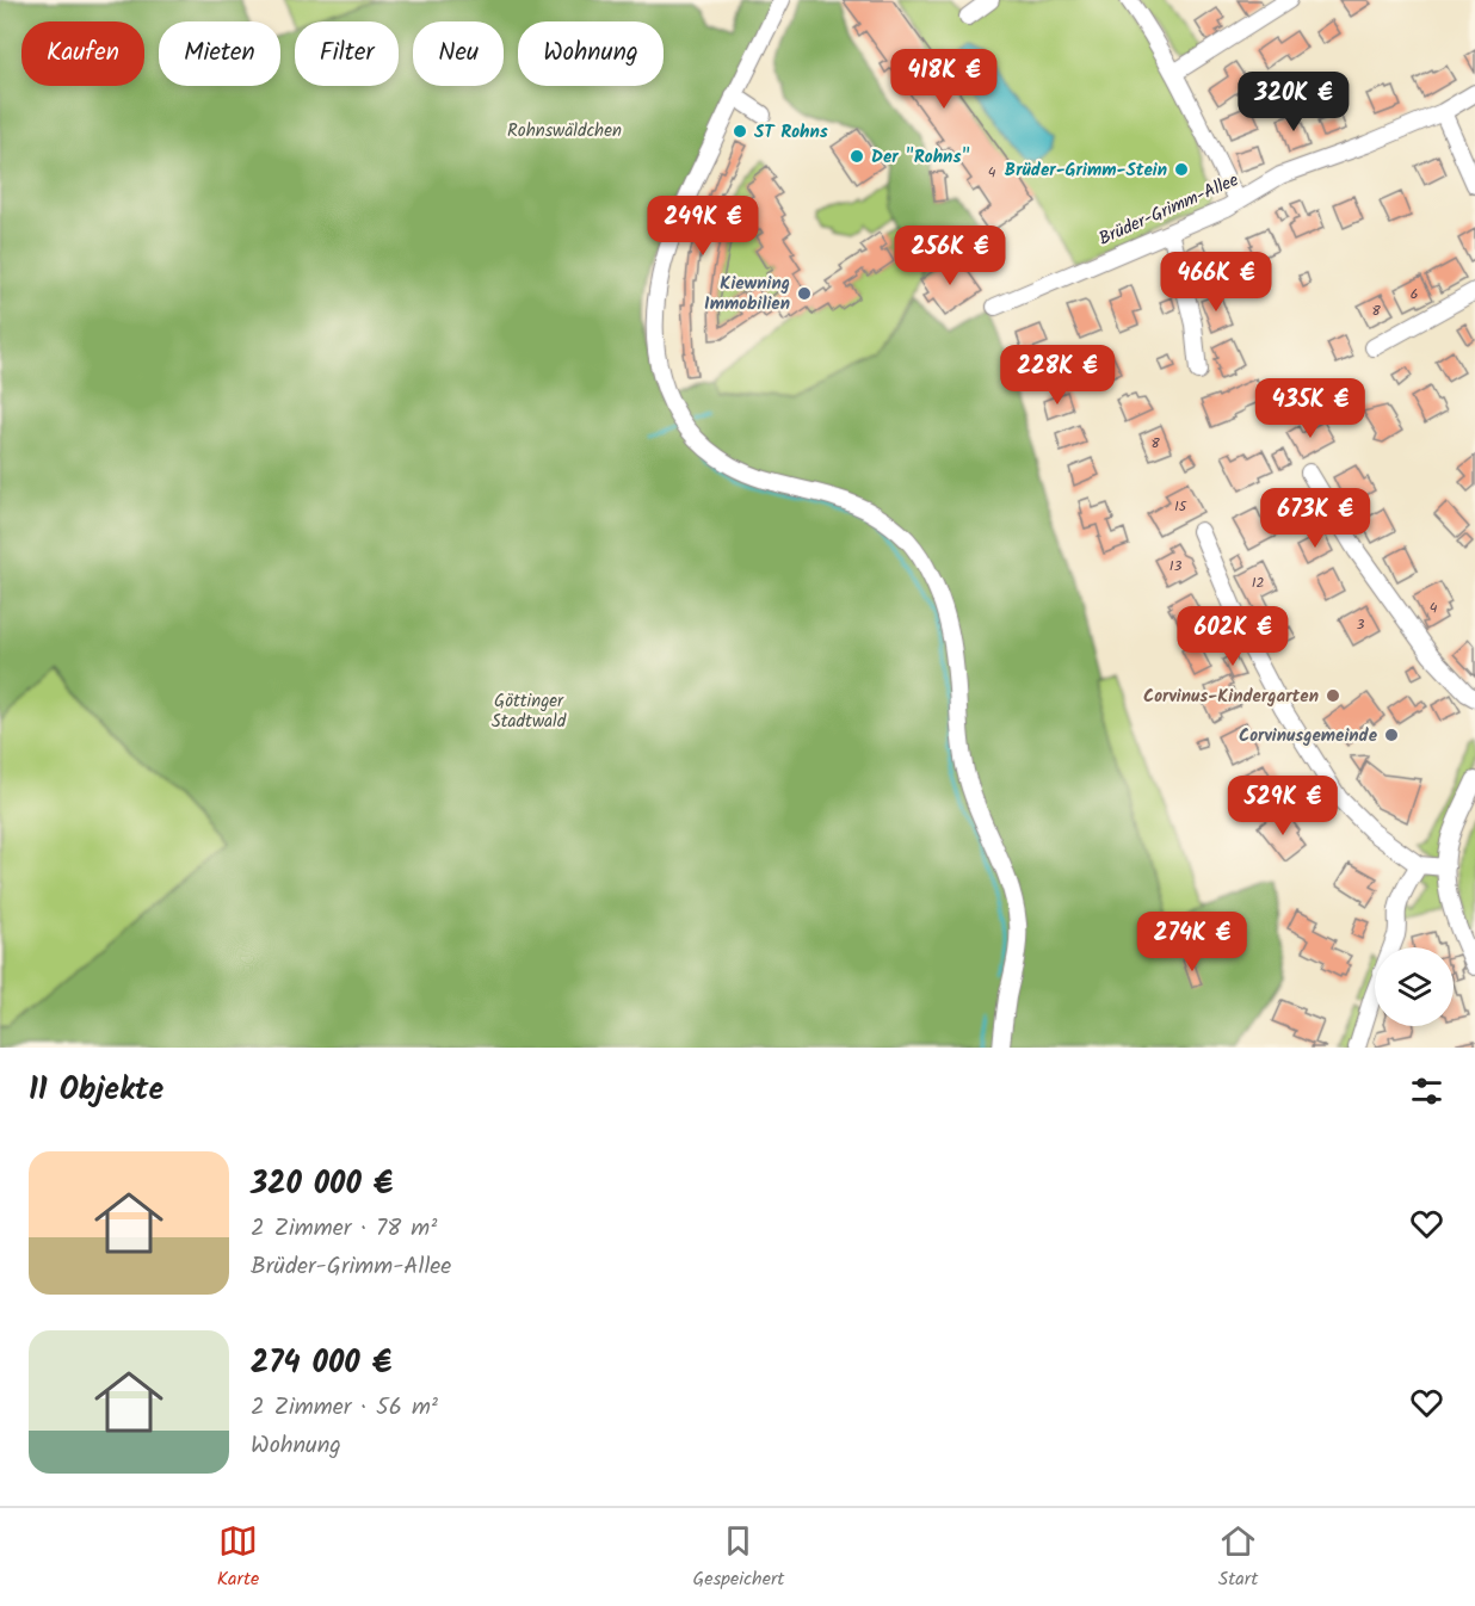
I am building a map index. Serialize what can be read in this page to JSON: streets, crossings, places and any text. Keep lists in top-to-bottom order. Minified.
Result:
{"streets":{"street":["Brüder-Grimm-Allee"]},"parks":["Rohnswäldchen","Göttinger Stadtwald"],"places":["ST Rohns","Der \"Rohns\"","Brüder-Grimm-Stein","Kiewning Immobilien","Corvinus-Kindergarten","Corvinusgemeinde"],"house_numbers":["4","6","8","8","15","13","12","4","3"],"page":{"chip":["Kaufen","Mieten","Filter","Neu","Wohnung"],"price":["418K €","320K €","249K €","256K €","466K €","228K €","435K €","673K €","602K €","529K €","274K €"],"heading":"11 Objekte","list":[{"name":"320 000 €","note":"2 Zimmer · 78 m² · Brüder-Grimm-Allee"},{"name":"274 000 €","note":"2 Zimmer · 56 m² · Wohnung"}],"tabs":["Karte","Gespeichert","Start"]}}
